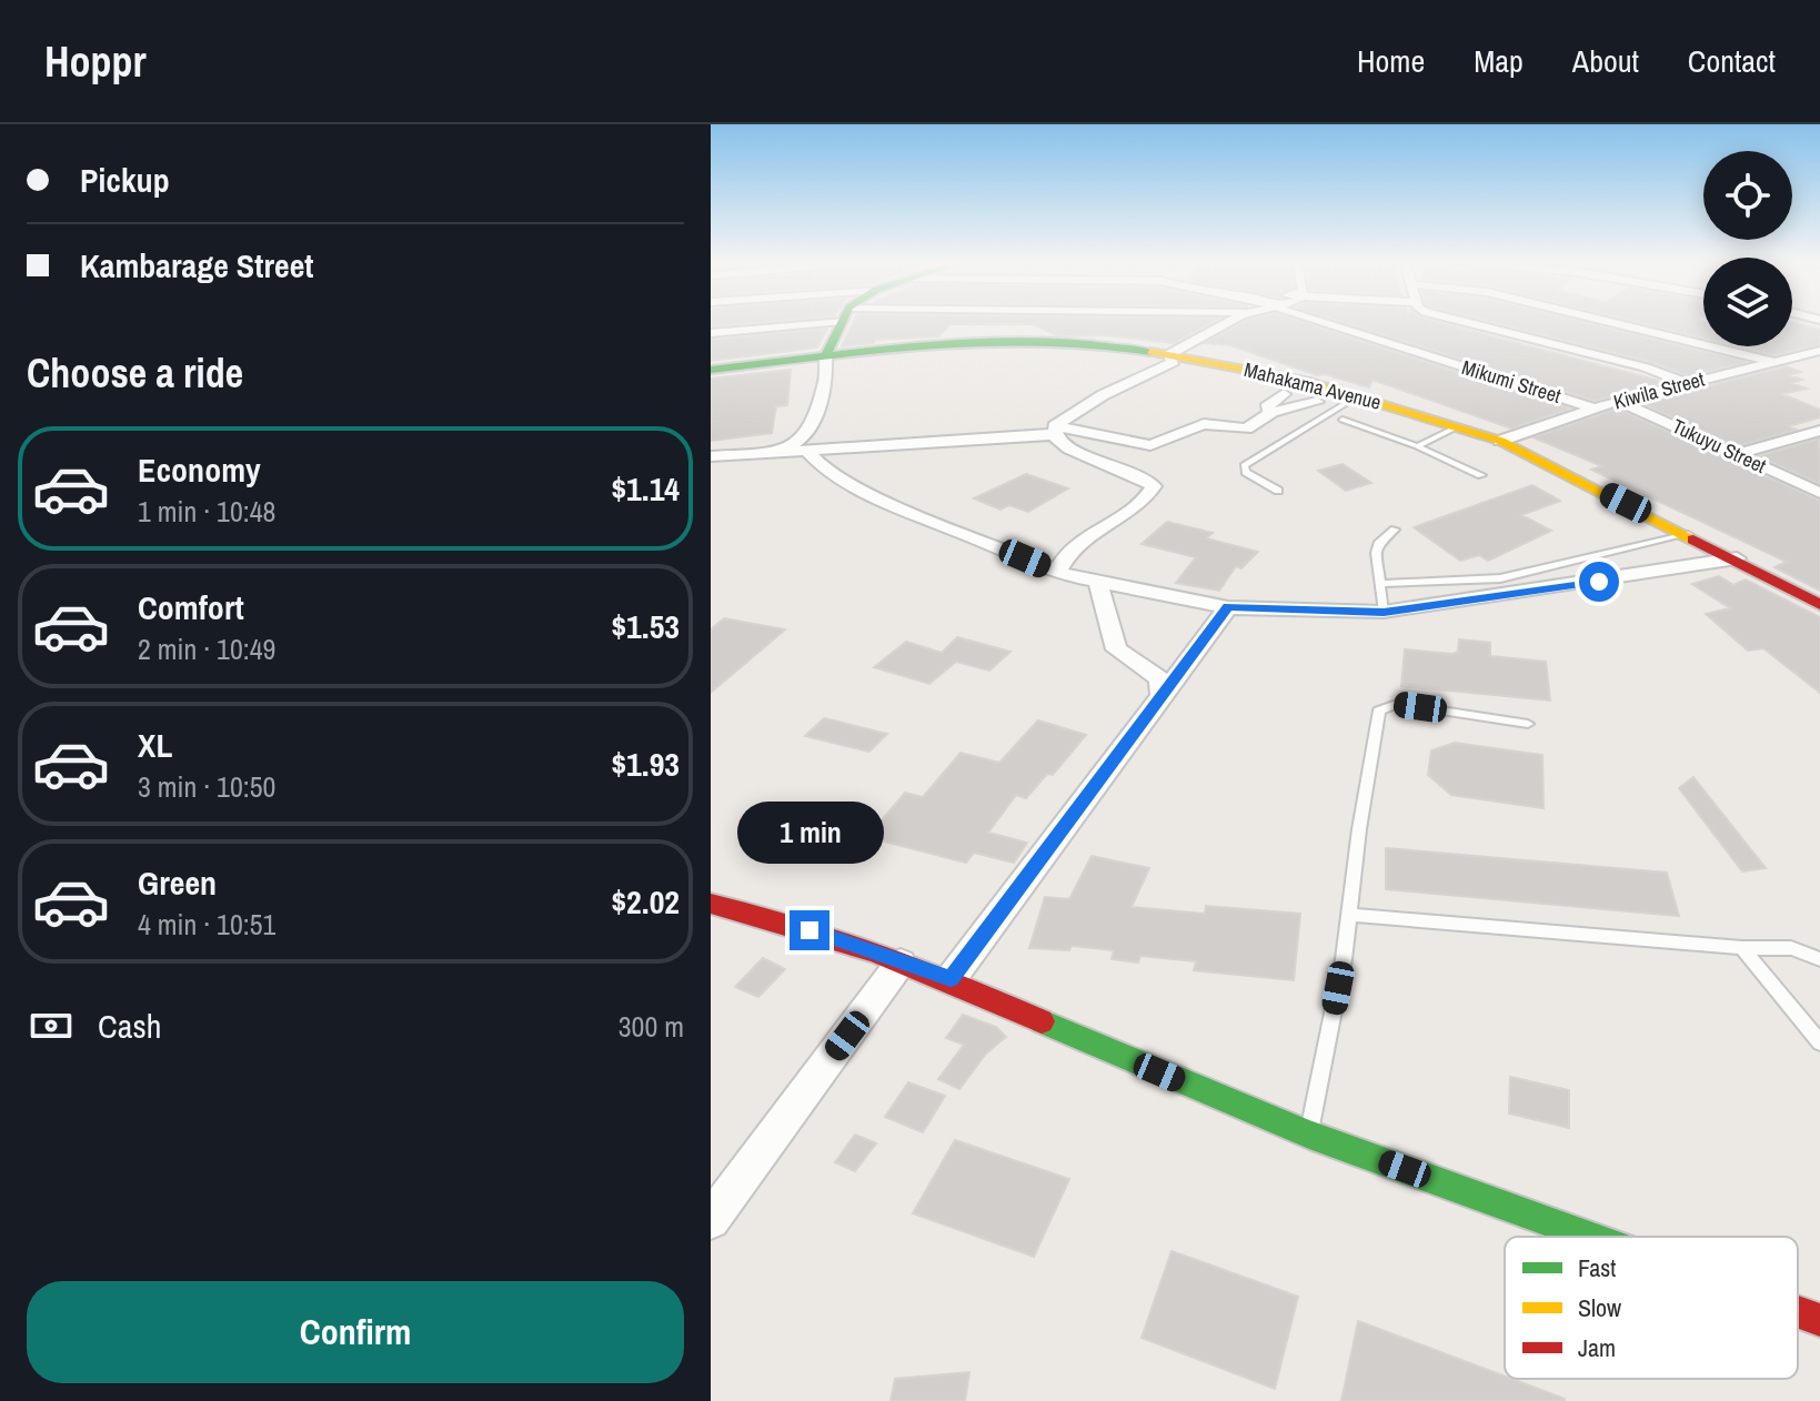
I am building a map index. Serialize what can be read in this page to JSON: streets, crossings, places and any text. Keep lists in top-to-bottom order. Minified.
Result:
{"streets":{"street":["Mikumi Street","Mahakama Avenue","Kiwila Street","Tukuyu Street"]},"crossings":[["Mikumi Street","Kiwila Street"],["Mahakama Avenue","Kiwila Street"],["Kiwila Street","Tukuyu Street"]],"legend":["Fast","Slow","Jam"],"page":{"header":"Hoppr","nav":["Home","Map","About","Contact"],"banner":["Pickup","Kambarage Street"],"heading":"Choose a ride","list":[{"name":"Economy","note":"1 min · 10:48","value":"$1.14"},{"name":"Comfort","note":"2 min · 10:49","value":"$1.53"},{"name":"XL","note":"3 min · 10:50","value":"$1.93"},{"name":"Green","note":"4 min · 10:51","value":"$2.02"}],"bubble":"1 min","pay":["Cash","300 m"],"buttons":"Confirm"}}
